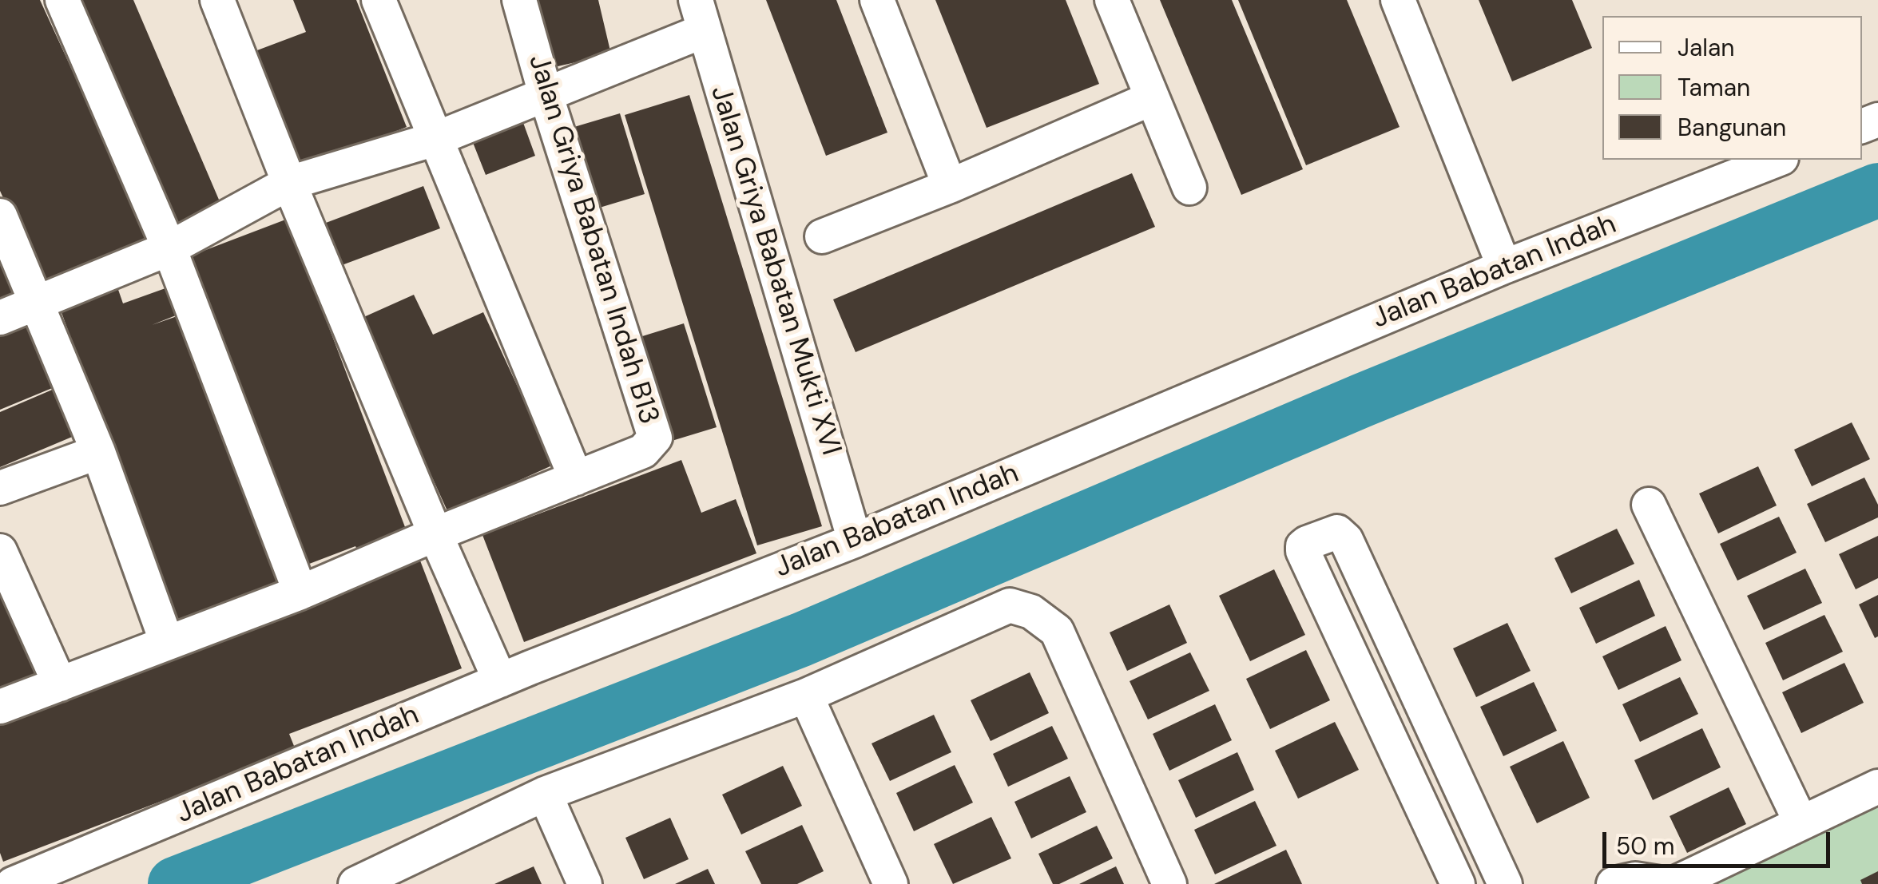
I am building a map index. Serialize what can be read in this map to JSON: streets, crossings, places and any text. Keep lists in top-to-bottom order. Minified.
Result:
{"streets":{"street":["Jalan Griya Babatan Indah B13","Jalan Griya Babatan Mukti XVI","Jalan Babatan Indah"]},"crossings":[["Jalan Griya Babatan Mukti XVI","Jalan Babatan Indah"]],"legend":["Jalan","Taman","Bangunan"],"scale_bar":"50 m"}
